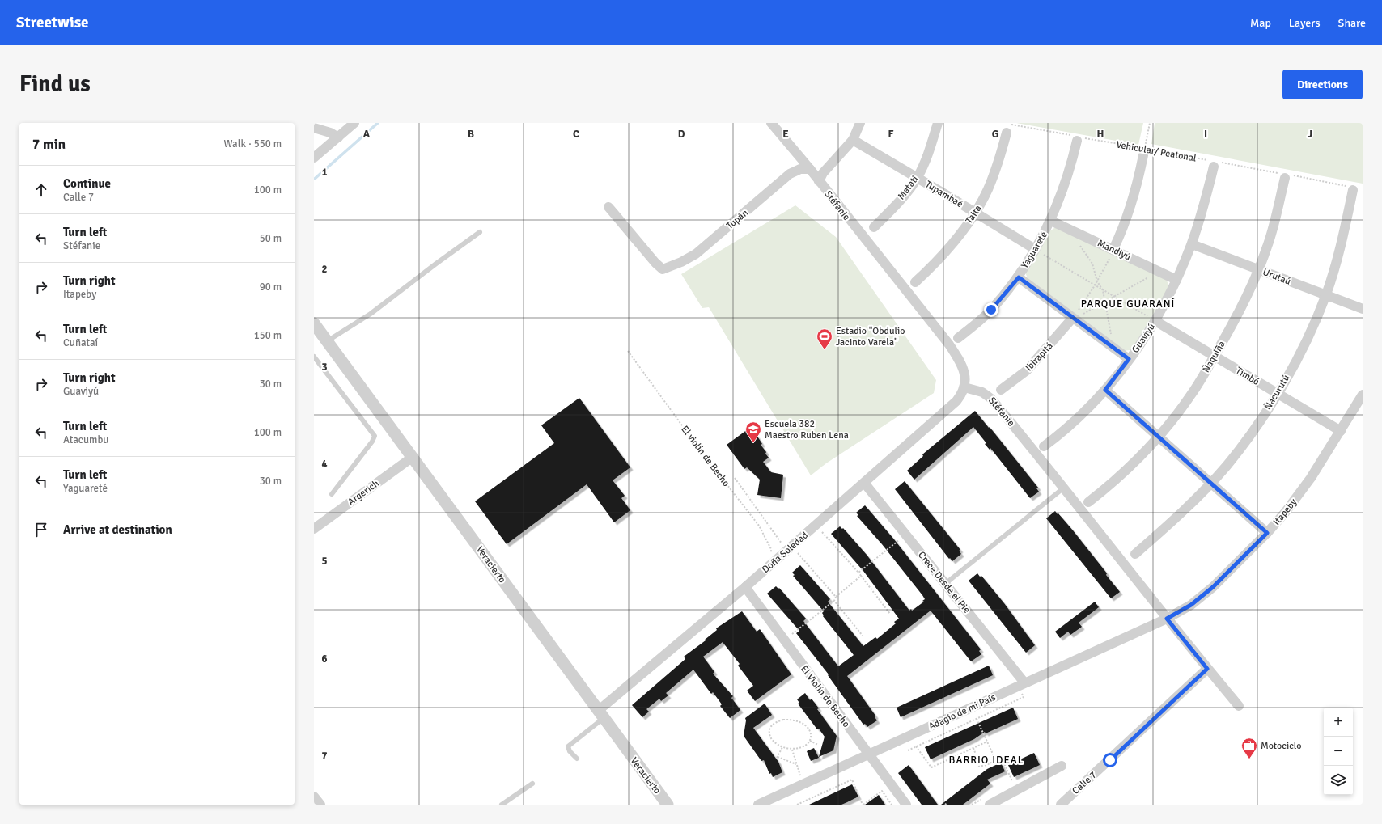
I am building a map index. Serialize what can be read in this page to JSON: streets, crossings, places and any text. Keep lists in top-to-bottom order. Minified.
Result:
{"streets":{"street":["Matati","Tupambaé","Stéfanie","Taita","Tupán","Yaguareté","Mandiyú","Urutaú","Guaviyú","Ibirapitá","Ñaquiña","Timbó","Ñacurutú","Argerich","Itapeby","Doña Soledad","Veracierto","Crece Desde el Pie","El Violín de Becho","Adagio de mi País","Calle 7"],"path":["Vehicular/ Peatonal","El violín de Becho"]},"crossings":[["Vehicular/ Peatonal","Taita"],["Vehicular/ Peatonal","Yaguareté"],["Vehicular/ Peatonal","Guaviyú"],["Matati","Tupambaé"],["Tupambaé","Taita"],["Tupambaé","Yaguareté"],["Stéfanie","Tupán"],["Stéfanie","Itapeby"],["Stéfanie","Doña Soledad"],["Stéfanie","Adagio de mi País"],["Stéfanie","Calle 7"],["Yaguareté","Mandiyú"],["Mandiyú","Guaviyú"],["Urutaú","Guaviyú"],["Urutaú","Ñaquiña"],["Urutaú","Ñacurutú"],["Guaviyú","Timbó"],["Ñaquiña","Timbó"],["Timbó","Ñacurutú"],["Timbó","Itapeby"],["El violín de Becho","Doña Soledad"],["Argerich","Veracierto"],["Itapeby","Adagio de mi País"],["Doña Soledad","Veracierto"],["Doña Soledad","Crece Desde el Pie"],["Doña Soledad","El Violín de Becho"],["Crece Desde el Pie","Adagio de mi País"],["El Violín de Becho","Adagio de mi País"]],"districts":["PARQUE GUARANÍ","BARRIO IDEAL"],"places":{"sports":["Estadio \"Obdulio Jacinto Varela\""],"school or university":["Escuela 382 Maestro Ruben Lena"],"office":["Motociclo"]},"page":{"header":"Streetwise","nav":["Map","Layers","Share"],"buttons":"Directions","title":"Find us","heading":["7 min","Walk · 550 m"],"list":[["Continue","Calle 7","100 m"],["Turn left","Stéfanie","50 m"],["Turn right","Itapeby","90 m"],["Turn left","Cuñataí","150 m"],["Turn right","Guaviyú","30 m"],["Turn left","Atacumbu","100 m"],["Turn left","Yaguareté","30 m"],"Arrive at destination"],"map_buttons":["+","−"]},"grid":{"columns":["A","B","C","D","E","F","G","H","I","J"],"rows":["1","2","3","4","5","6","7"]}}
